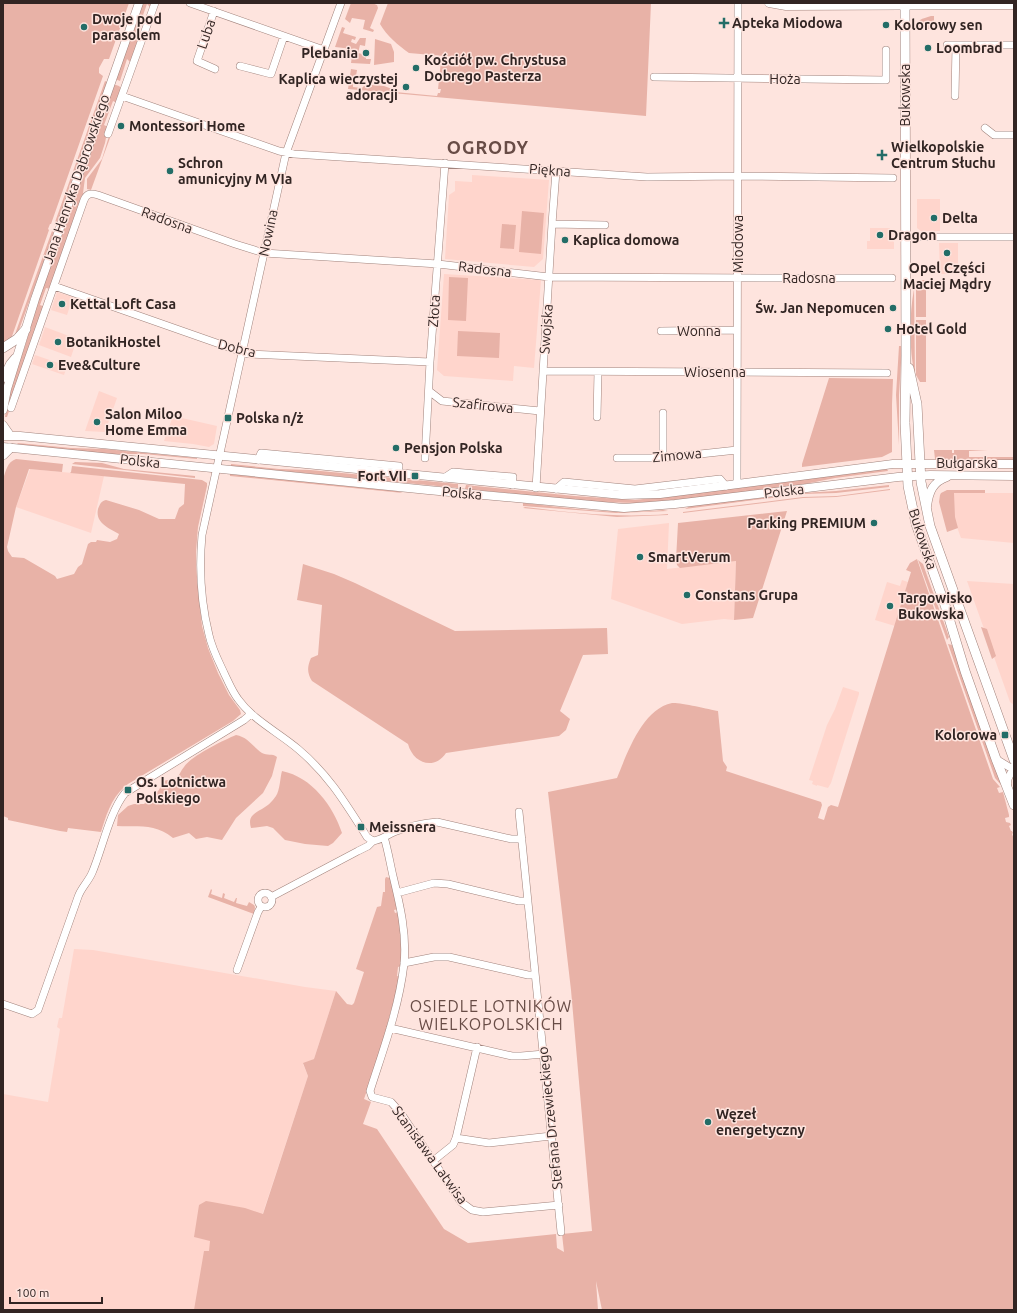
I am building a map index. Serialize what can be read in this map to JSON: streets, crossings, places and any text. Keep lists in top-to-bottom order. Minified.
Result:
{"streets":{"main road":["Bukowska"],"street":["Luba","Hoża","Piękna","Jana Henryka Dąbrowskiego","Radosna","Nowina","Miodowa","Złota","Swojska","Wonna","Dobra","Wiosenna","Szafirowa","Zimowa","Polska","Bułgarska","Stefana Drzewieckiego","Stanisława Latwisa"]},"crossings":[["Hoża","Miodowa"],["Bukowska","Polska"],["Bukowska","Bułgarska"],["Piękna","Jana Henryka Dąbrowskiego"],["Piękna","Nowina"],["Piękna","Miodowa"],["Piękna","Złota"],["Piękna","Swojska"],["Jana Henryka Dąbrowskiego","Radosna"],["Jana Henryka Dąbrowskiego","Dobra"],["Radosna","Nowina"],["Radosna","Miodowa"],["Radosna","Złota"],["Radosna","Swojska"],["Nowina","Dobra"],["Nowina","Polska"],["Miodowa","Wonna"],["Miodowa","Wiosenna"],["Miodowa","Zimowa"],["Miodowa","Polska"],["Złota","Dobra"],["Złota","Szafirowa"],["Swojska","Wiosenna"],["Swojska","Szafirowa"],["Swojska","Polska"],["Polska","Bułgarska"],["Stefana Drzewieckiego","Stanisława Latwisa"]],"districts":["OGRODY","OSIEDLE LOTNIKÓW WIELKOPOLSKICH"],"places":{"health":["Apteka Miodowa","Wielkopolskie Centrum Słuchu"],"other":["Kolorowy sen","Dwoje pod parasolem","Loombrad","Plebania","Kościół pw. Chrystusa Dobrego Pasterza","Kaplica wieczystej adoracji","Montessori Home","Schron amunicyjny M VIa","Delta","Dragon","Kaplica domowa","Opel Części Maciej Mądry","Kettal Loft Casa","Św. Jan Nepomucen","Hotel Gold","BotanikHostel","Eve&Culture","Salon Miloo Home Emma","Pensjon Polska","Parking PREMIUM","SmartVerum","Constans Grupa","Targowisko Bukowska","Węzeł energetyczny"],"transit":["Polska n/ż","Fort VII","Kolorowa","Os. Lotnictwa Polskiego","Meissnera"]},"scale_bar":"100 m"}
